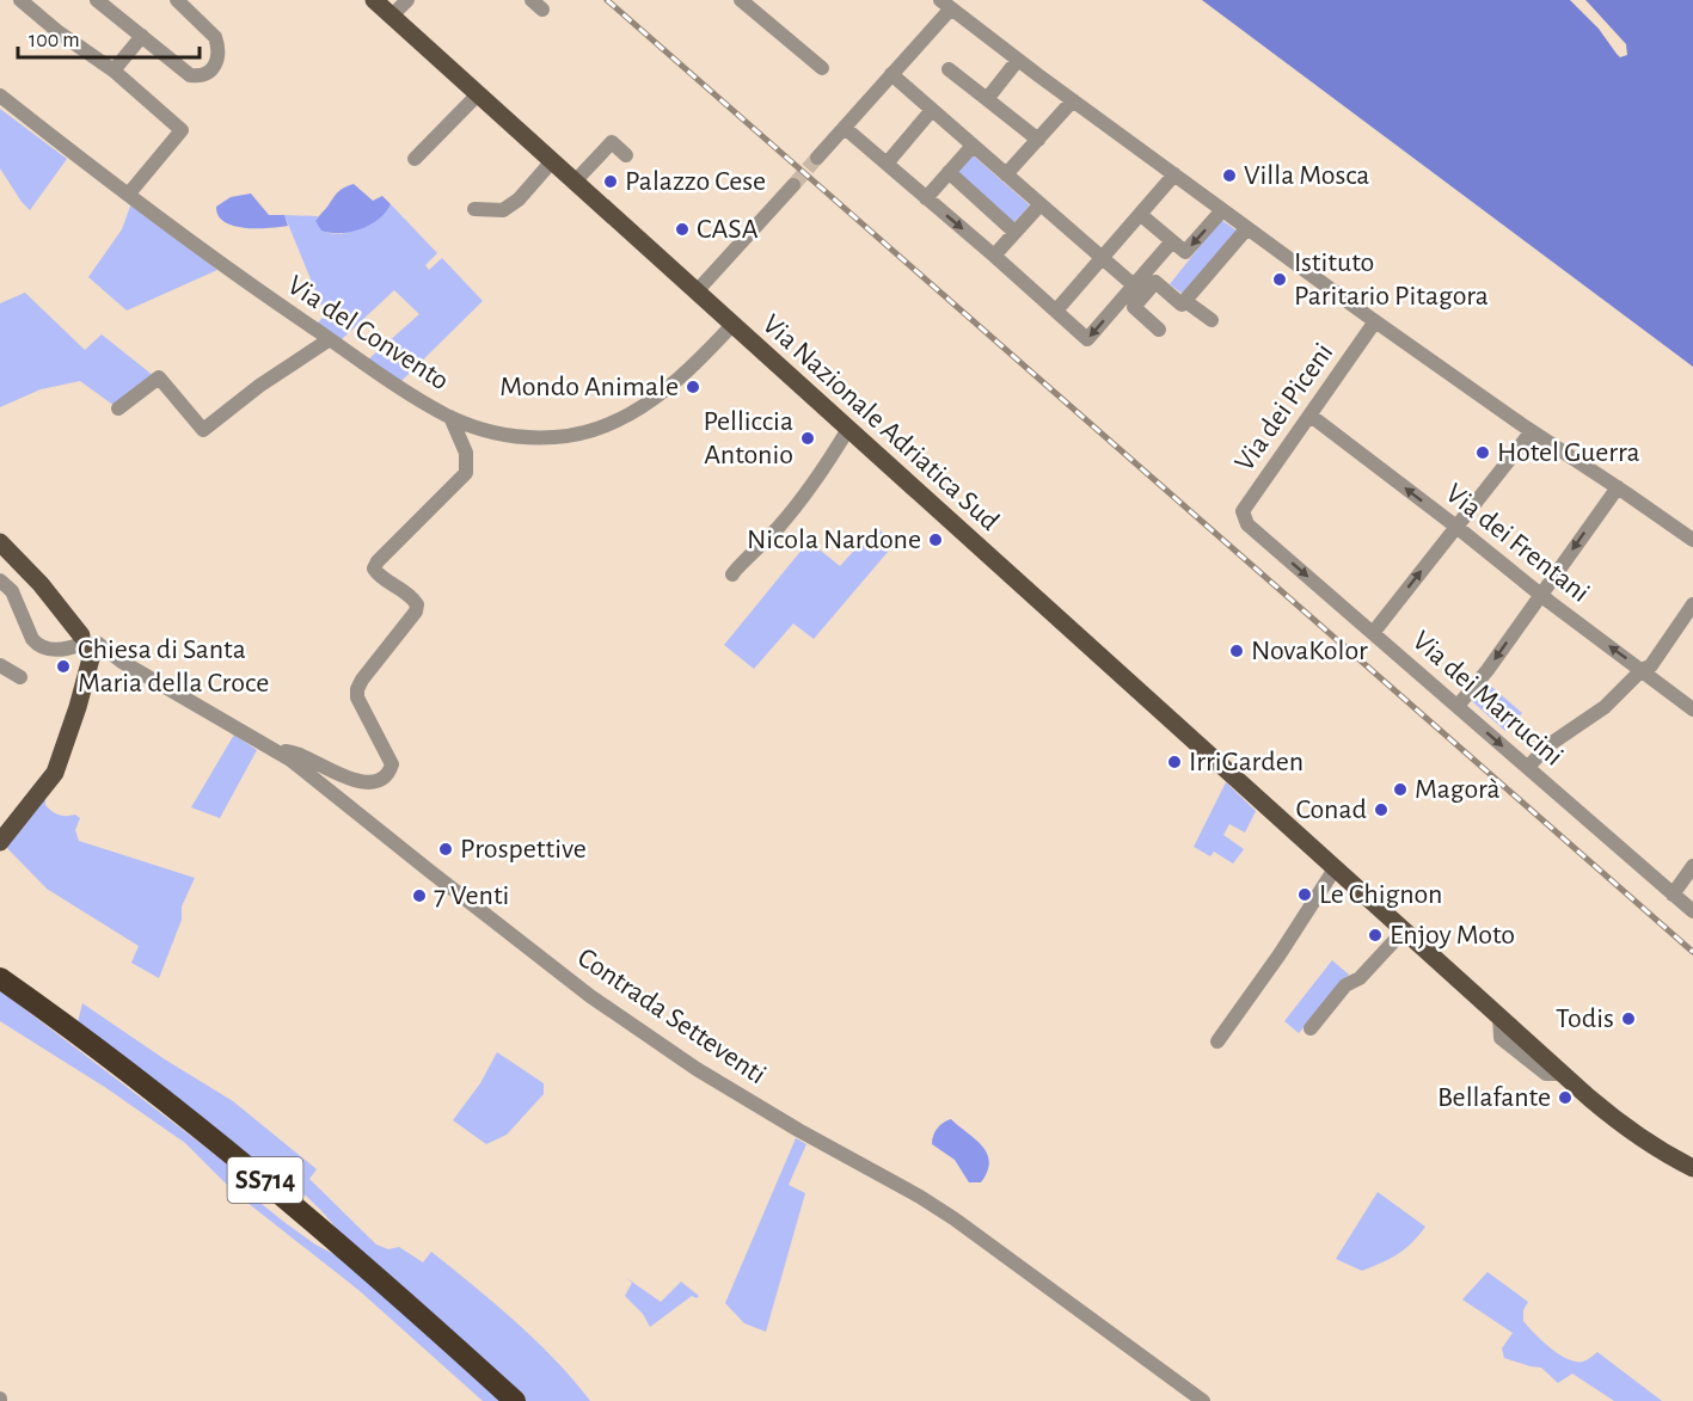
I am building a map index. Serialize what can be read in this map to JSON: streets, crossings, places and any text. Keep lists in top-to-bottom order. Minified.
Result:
{"streets":{"highway":["SS714"],"main road":["Via Nazionale Adriatica Sud"],"street":["Via del Convento","Via dei Piceni","Via dei Frentani","Via dei Marrucini","Contrada Setteventi"]},"crossings":[["Via del Convento","Via Nazionale Adriatica Sud"],["Via dei Piceni","Via dei Frentani"],["Via dei Piceni","Via dei Marrucini"]],"one_way":["Via dei Marrucini"],"places":["Villa Mosca","Palazzo Cese","CASA","Istituto Paritario Pitagora","Mondo Animale","Pelliccia Antonio","Hotel Guerra","Nicola Nardone","NovaKolor","Chiesa di Santa Maria della Croce","IrriGarden","Magorà","Conad","Prospettive","Le Chignon","7 Venti","Enjoy Moto","Todis","Bellafante"],"scale_bar":"100 m"}
